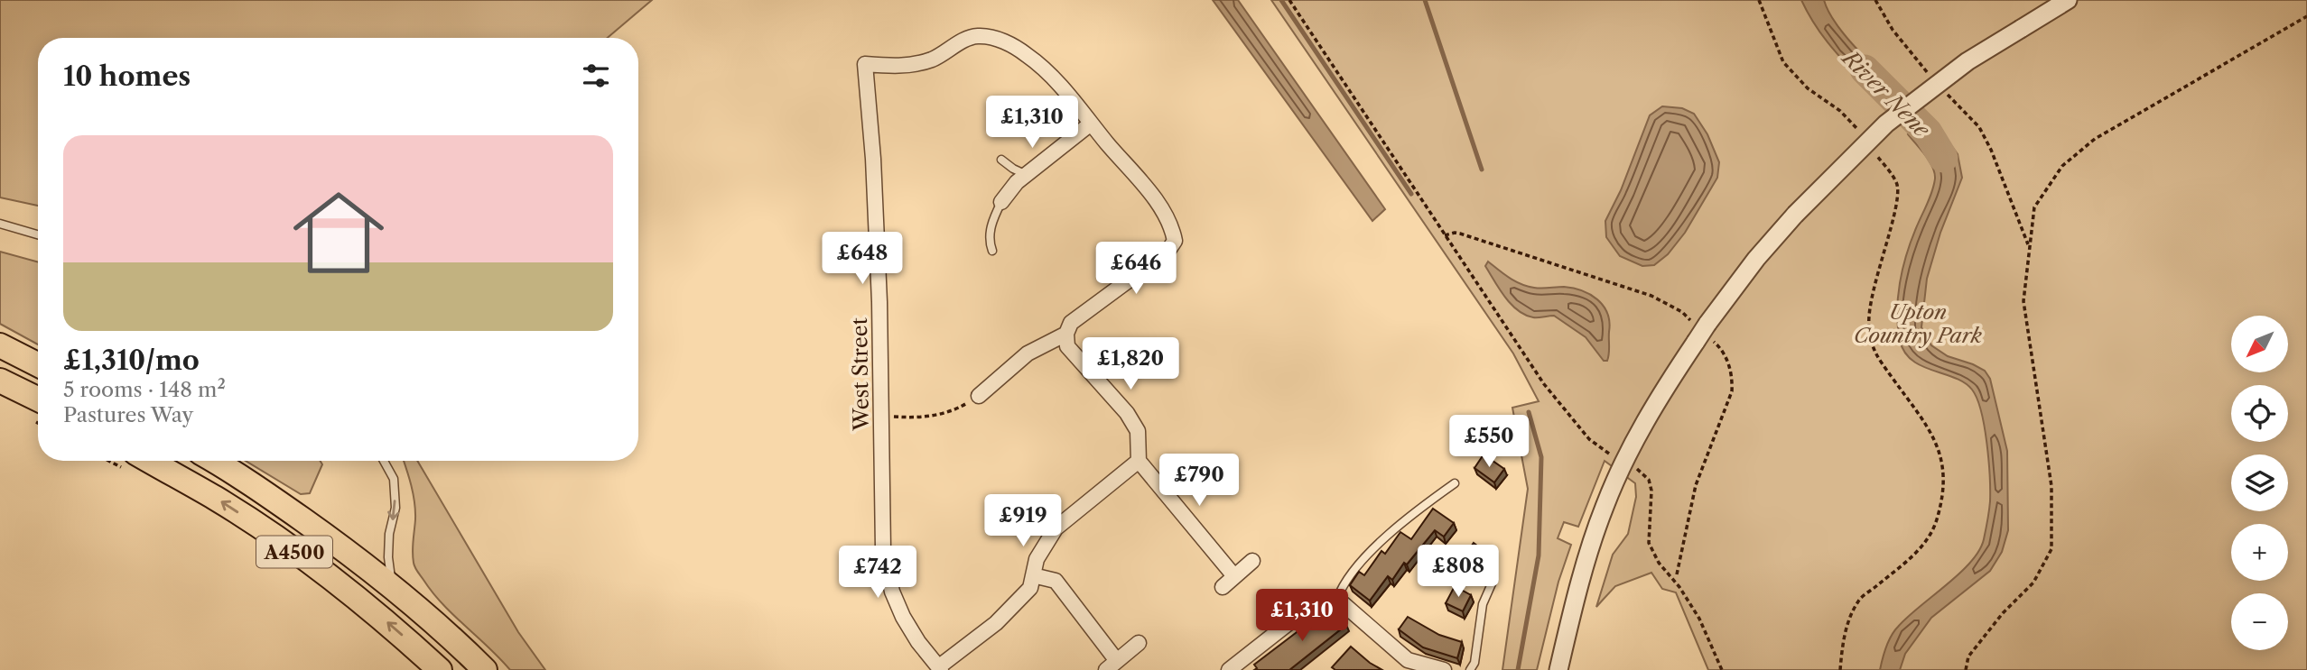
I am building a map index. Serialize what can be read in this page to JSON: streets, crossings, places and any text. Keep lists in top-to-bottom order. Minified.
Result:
{"streets":{"highway":["A4500"],"street":["West Street"]},"water":["River Nene"],"parks":["Upton Country Park"],"north":"bottom left","page":{"heading":"10 homes","price":["£1,310","£648","£646","£1,820","£550","£790","£919","£808","£742","£1,310"],"list":[{"name":"£1,310/mo","note":"5 rooms · 148 m² · Pastures Way"}],"map_buttons":["+","−"]}}
